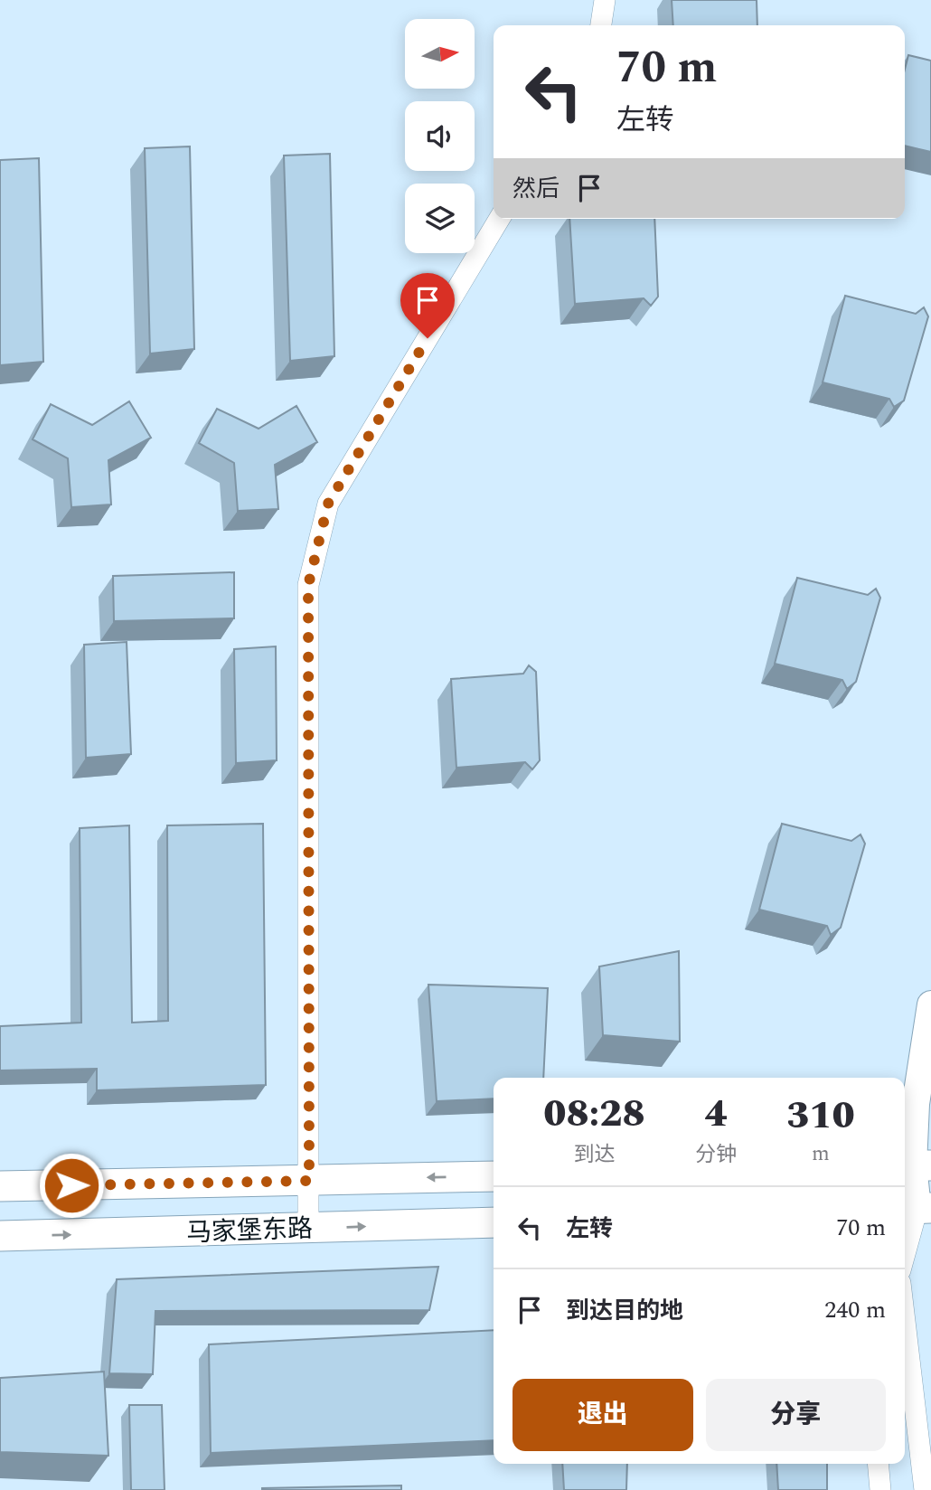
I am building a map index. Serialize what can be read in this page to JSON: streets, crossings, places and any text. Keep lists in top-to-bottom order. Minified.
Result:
{"streets":{"main road":["马家堡东路"]},"north":"right","page":{"turn":["70 m","左转"],"then":"然后","eta":["08:28","到达","4","分钟","310","m"],"list":[{"name":"左转","value":"70 m"},{"name":"到达目的地","value":"240 m"}],"buttons":["退出","分享"]}}
